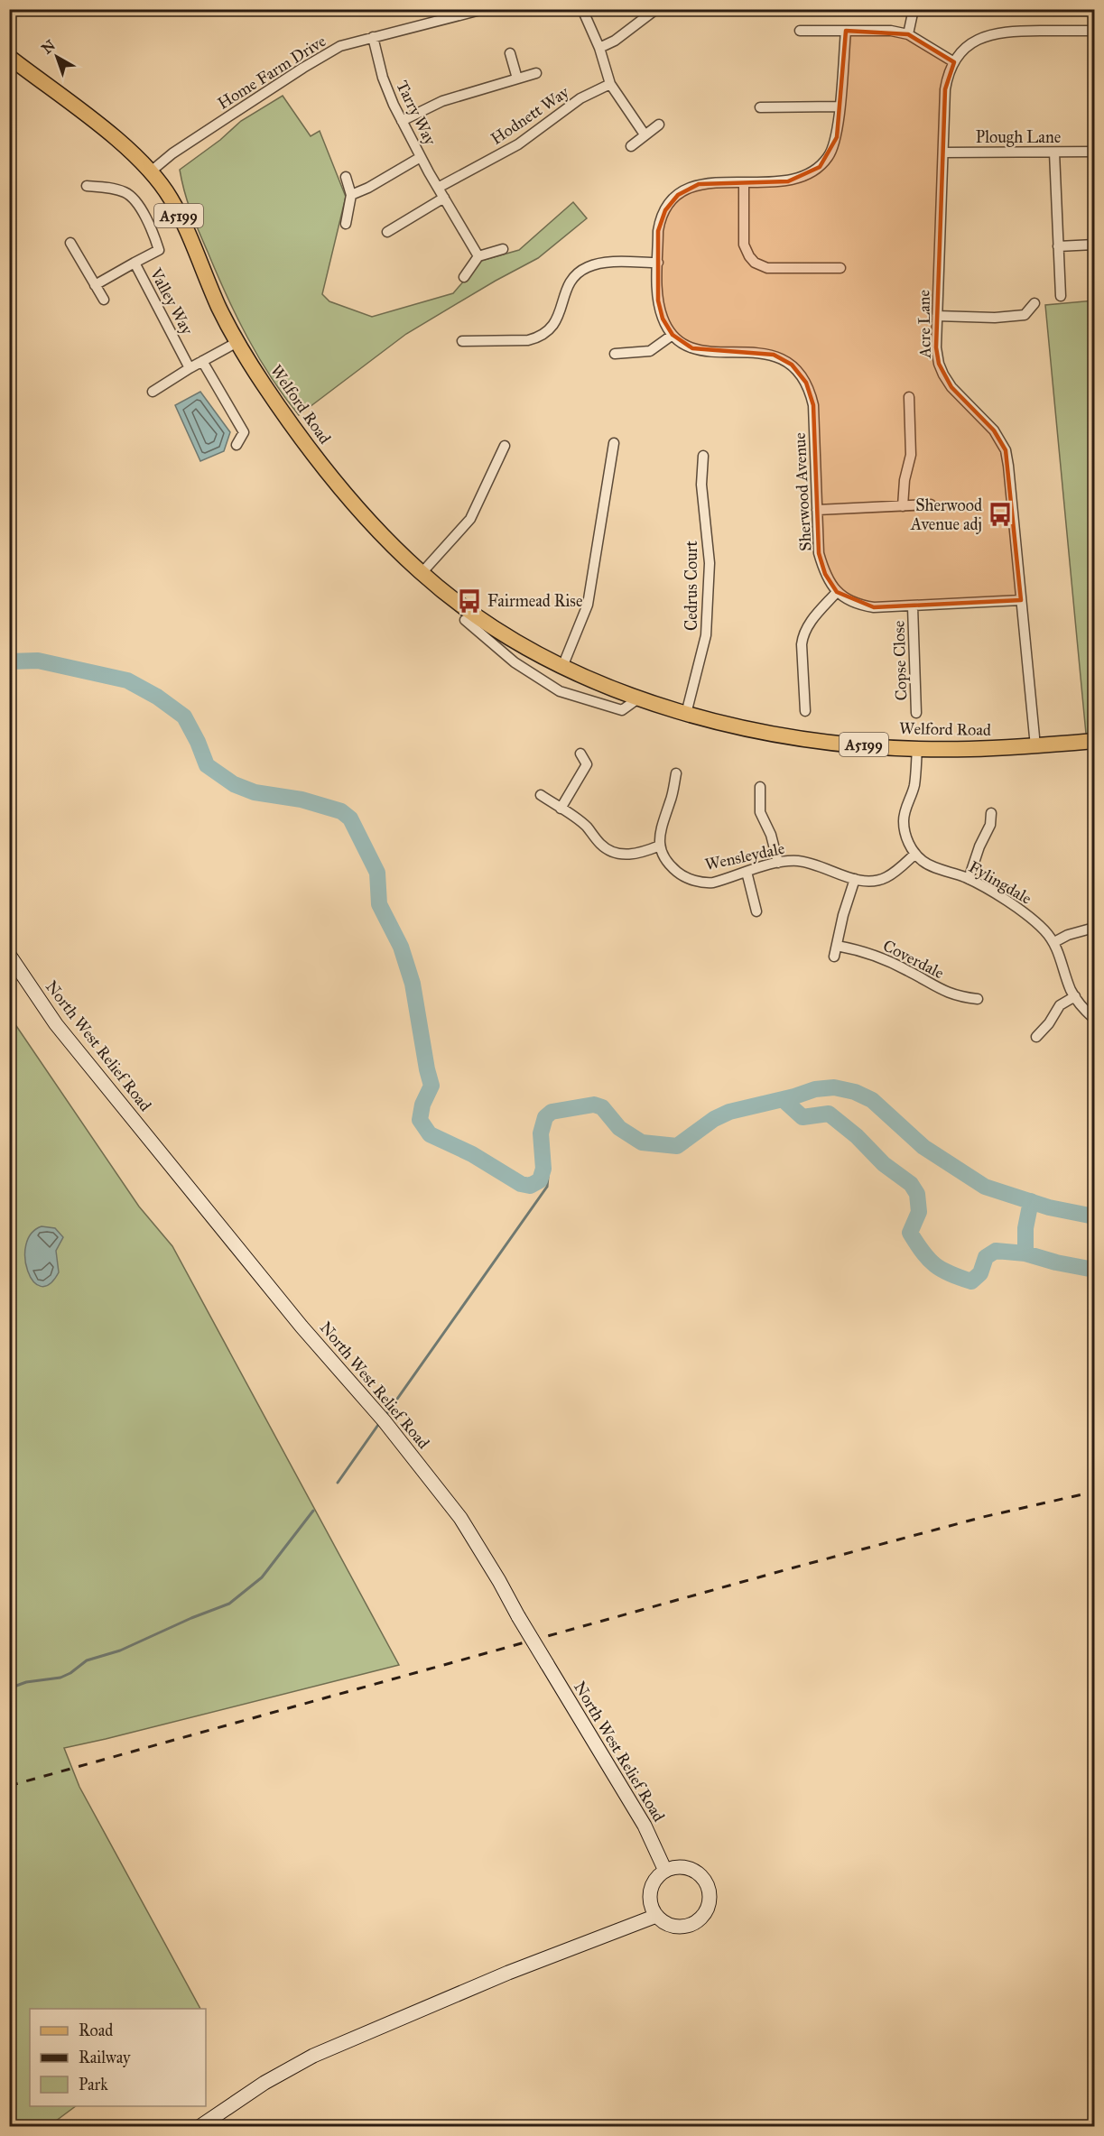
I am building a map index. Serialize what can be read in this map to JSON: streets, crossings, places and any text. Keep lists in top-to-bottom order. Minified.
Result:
{"streets":{"main road":["A5199","Welford Road"],"street":["Home Farm Drive","Tarry Way","Hodnett Way","Plough Lane","Valley Way","Acre Lane","Sherwood Avenue","Cedrus Court","Copse Close","Wensleydale","Fylingdale","Coverdale","North West Relief Road"]},"crossings":[["Home Farm Drive","Tarry Way"],["Home Farm Drive","Welford Road"],["Tarry Way","Hodnett Way"],["Plough Lane","Acre Lane"],["Acre Lane","Welford Road"],["Welford Road","Cedrus Court"],["Wensleydale","Fylingdale"]],"places":{"bus stop":["Sherwood Avenue adj","Fairmead Rise"]},"legend":["Road","Railway","Park"],"north":"top left"}
